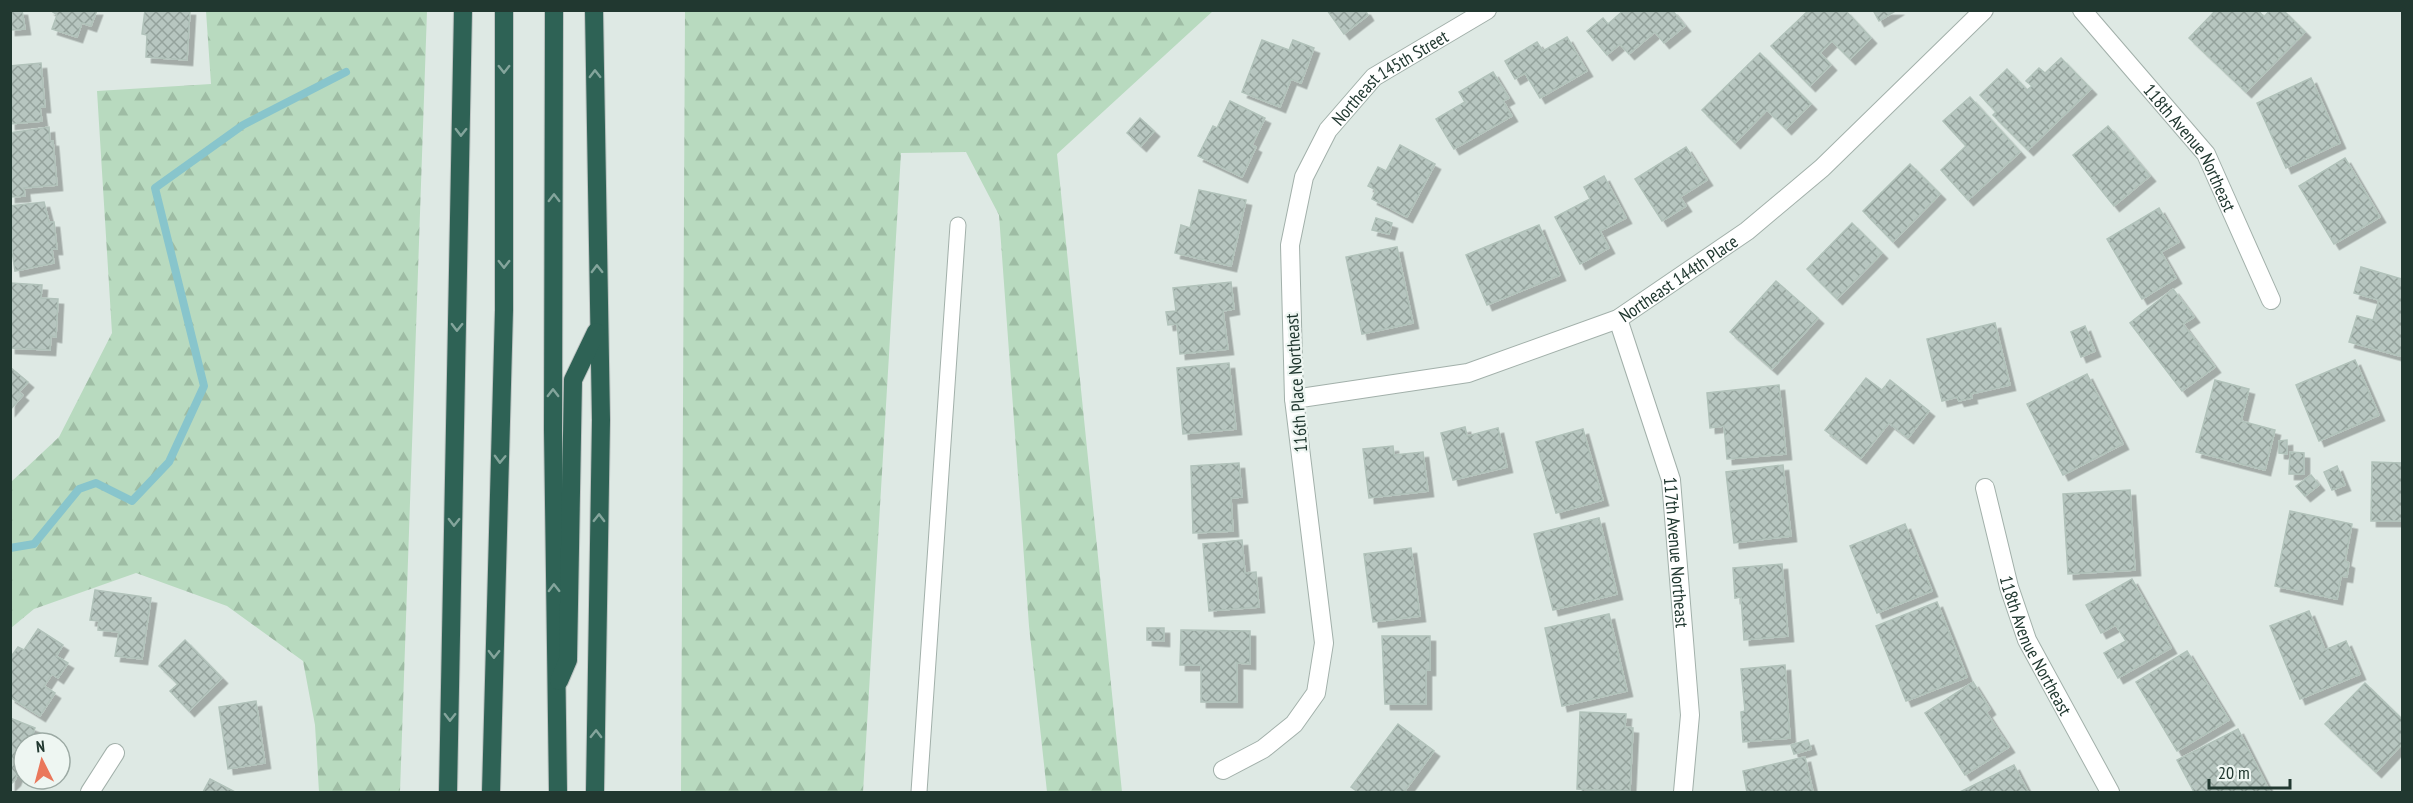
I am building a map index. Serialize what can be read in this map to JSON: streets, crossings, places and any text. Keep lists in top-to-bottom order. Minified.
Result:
{"streets":{"street":["Northeast 145th Street","118th Avenue Northeast","Northeast 144th Place","116th Place Northeast","117th Avenue Northeast"]},"crossings":[["Northeast 145th Street","116th Place Northeast"],["Northeast 144th Place","116th Place Northeast"],["Northeast 144th Place","117th Avenue Northeast"]],"scale_bar":"20 m","north":"top"}
